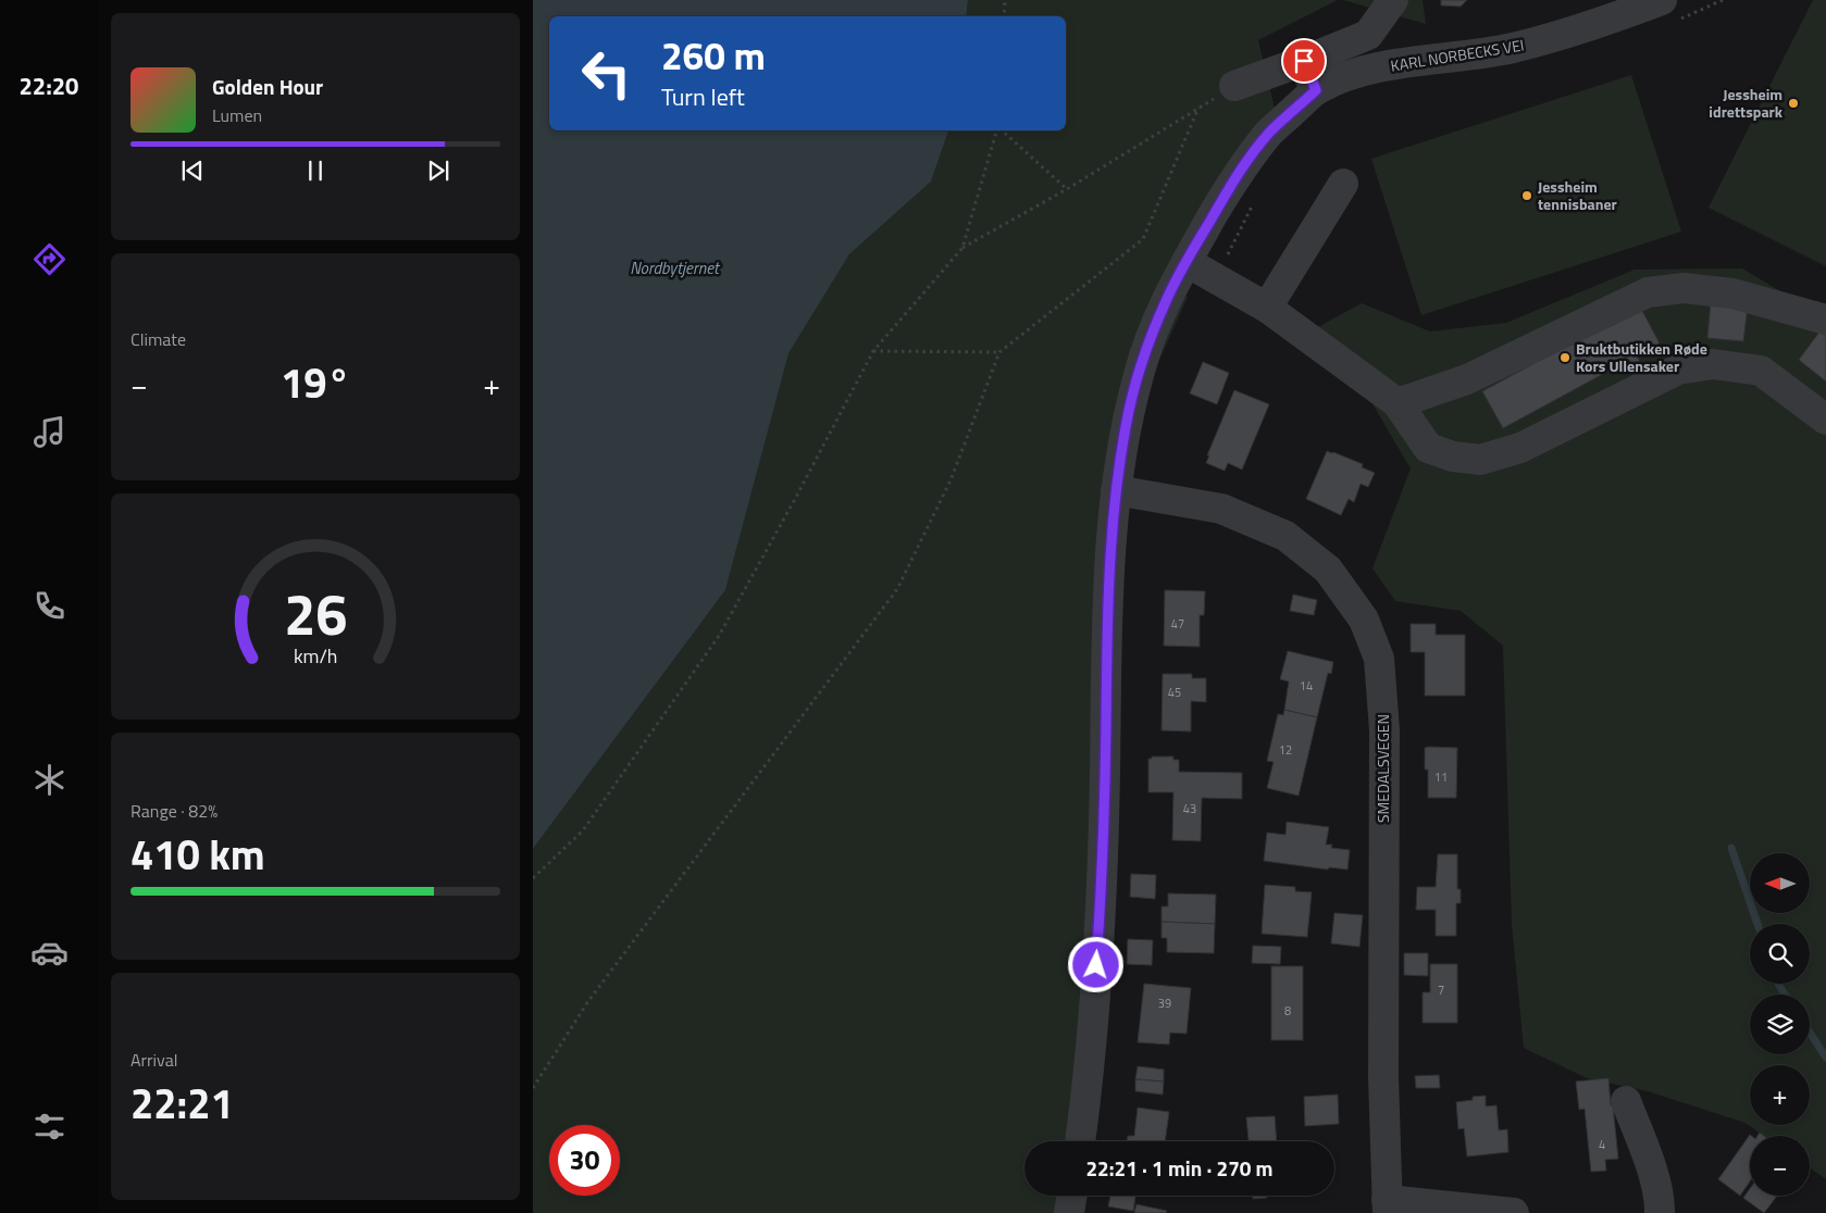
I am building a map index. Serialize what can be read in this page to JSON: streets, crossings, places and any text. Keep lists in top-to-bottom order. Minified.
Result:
{"streets":{"street":["KARL NORBECKS VEI","SMEDALSVEGEN"]},"crossings":[["KARL NORBECKS VEI","SMEDALSVEGEN"]],"water":["Nordbytjernet"],"places":["Jessheim idrettspark","Jessheim tennisbaner","Bruktbutikken Røde Kors Ullensaker"],"house_numbers":["47","14","45","12","11","43","7","39","8","4"],"north":"left","page":{"tabs":"22:20","turn":["260 m","Turn left"],"song":["Golden Hour","Lumen"],"tile":["Climate",["Range · 82%","410 km"],["Arrival","22:21"]],"heat":["−","19°","+"],"map_buttons":["+","−"],"limit":"30","trip":"22:21 · 1 min · 270 m","gauge":["26","km/h"]}}
